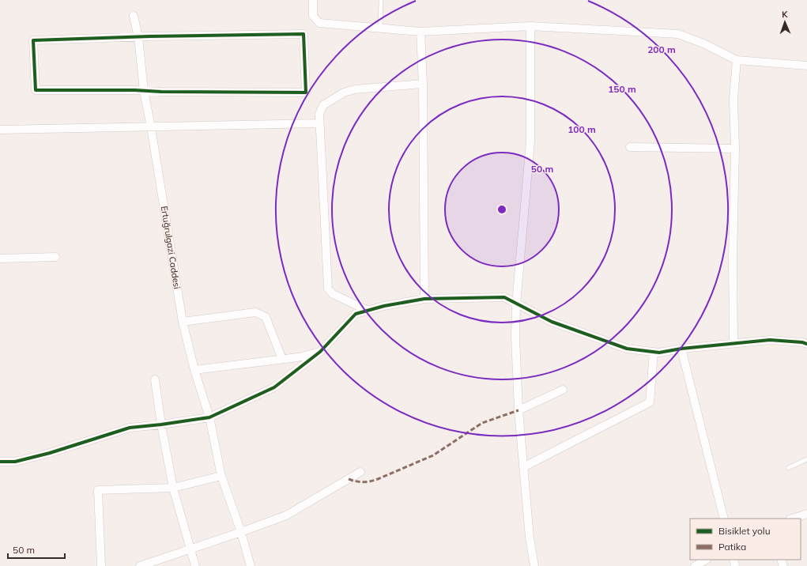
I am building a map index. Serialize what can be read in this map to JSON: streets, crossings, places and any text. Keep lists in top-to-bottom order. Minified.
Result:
{"streets":{"street":["Ertuğrulgazi Caddesi"]},"legend":["Bisiklet yolu","Patika"],"scale_bar":"50 m","north":"top","rings":["200 m","150 m","100 m","50 m"]}
